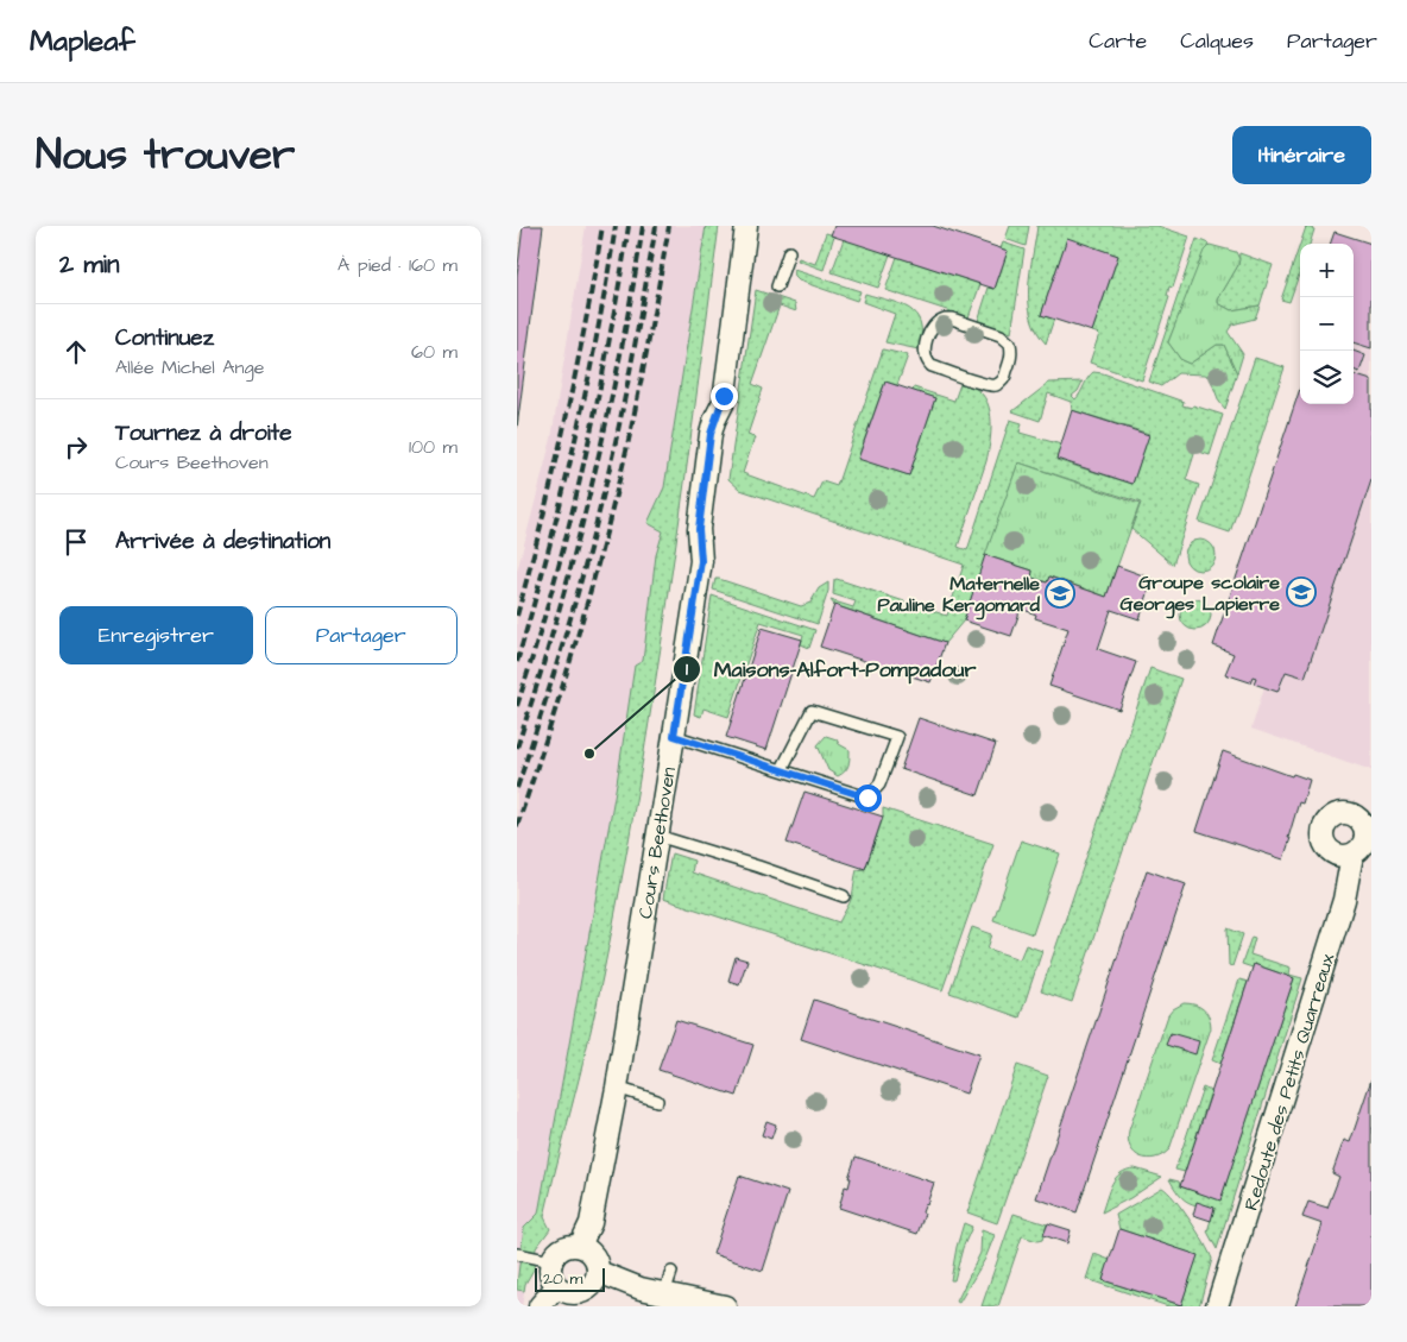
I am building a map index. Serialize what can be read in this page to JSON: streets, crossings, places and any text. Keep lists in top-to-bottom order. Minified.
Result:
{"streets":{"street":["Cours Beethoven","Redoute des Petits Quarreaux"]},"places":{"school or university":["Groupe scolaire Georges Lapierre","Maternelle Pauline Kergomard"],"other":["Maisons-Alfort-Pompadour"]},"scale_bar":"20 m","page":{"header":"Mapleaf","nav":["Carte","Calques","Partager"],"title":"Nous trouver","buttons":["Itinéraire",["Enregistrer","Partager"]],"heading":["2 min","À pied · 160 m"],"map_buttons":["+","−"],"list":[["Continuez","Allée Michel Ange","60 m"],["Tournez à droite","Cours Beethoven","100 m"],"Arrivée à destination"],"scale":"20 m"}}
